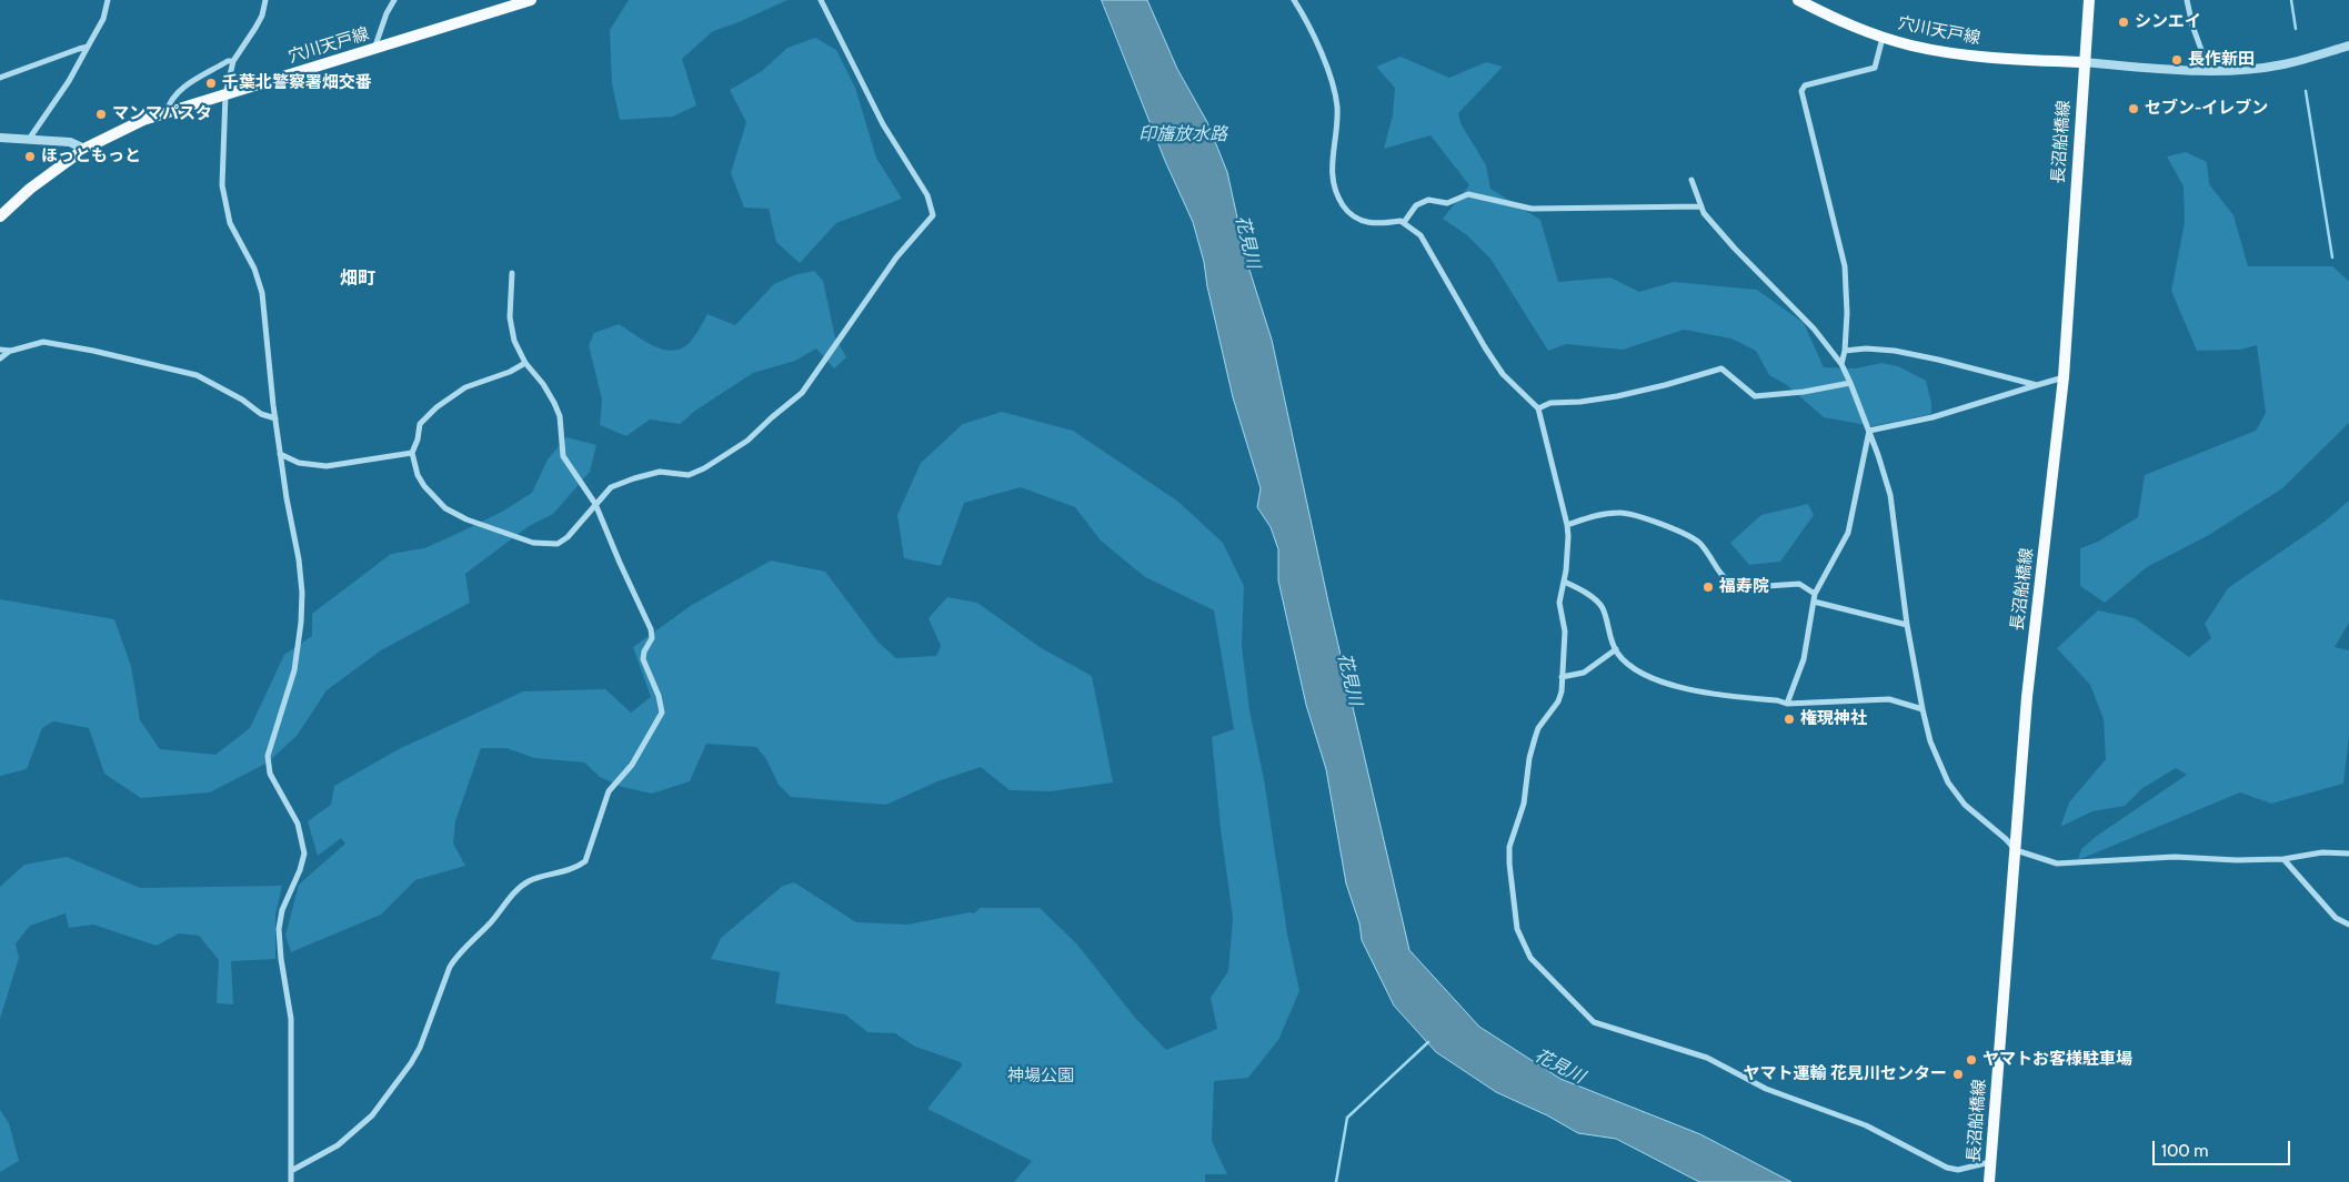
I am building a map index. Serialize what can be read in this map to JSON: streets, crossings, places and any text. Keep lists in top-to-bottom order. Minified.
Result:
{"streets":{"main road":["穴川天戸線","長沼船橋線"]},"crossings":[["穴川天戸線","長沼船橋線"]],"districts":["畑町"],"water":["印旛放水路","花見川"],"parks":["神場公園"],"places":["シンエイ","長作新田","千葉北警察署畑交番","セブン-イレブン","マンマパスタ","ほっともっと","福寿院","権現神社","ヤマトお客様駐車場","ヤマト運輸 花見川センター"],"scale_bar":"100 m"}
